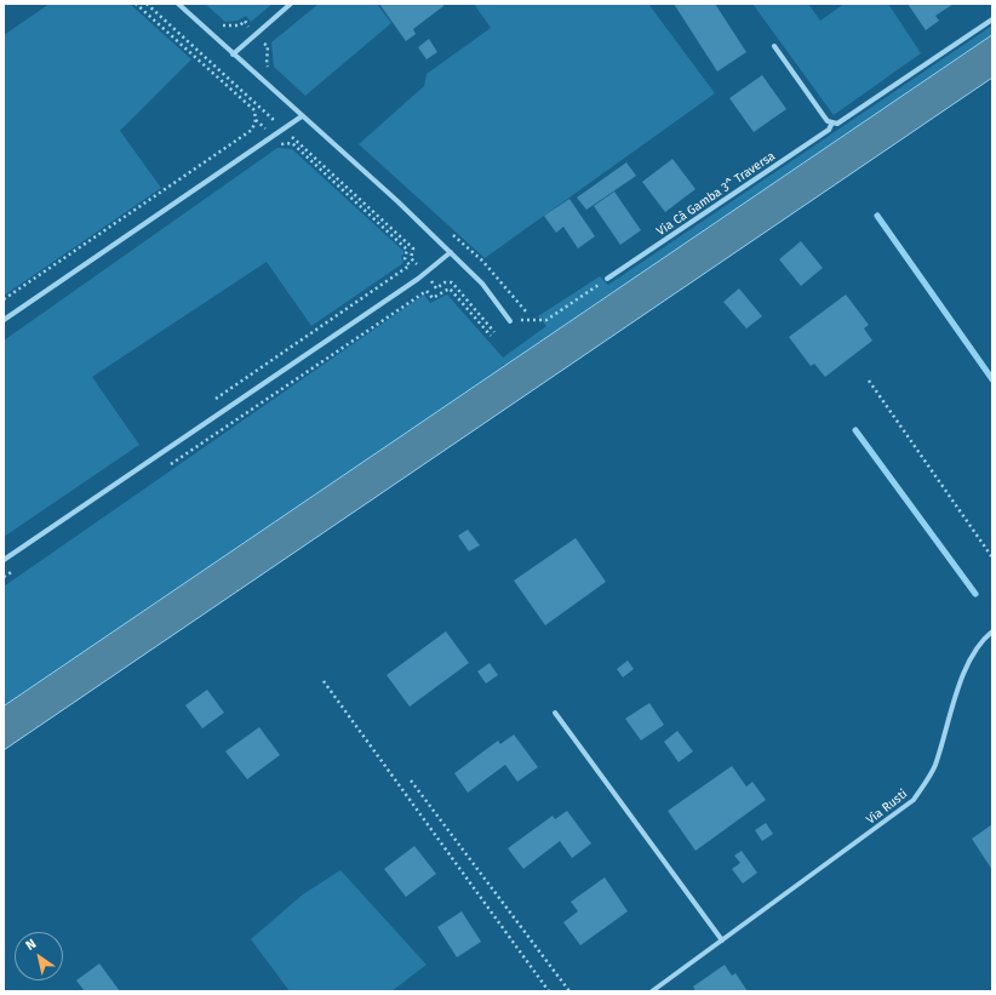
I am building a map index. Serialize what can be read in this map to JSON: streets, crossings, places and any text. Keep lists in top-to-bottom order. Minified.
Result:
{"streets":{"street":["Via Cà Gamba 3^ Traversa","Via Rusti"]},"north":"top left"}
